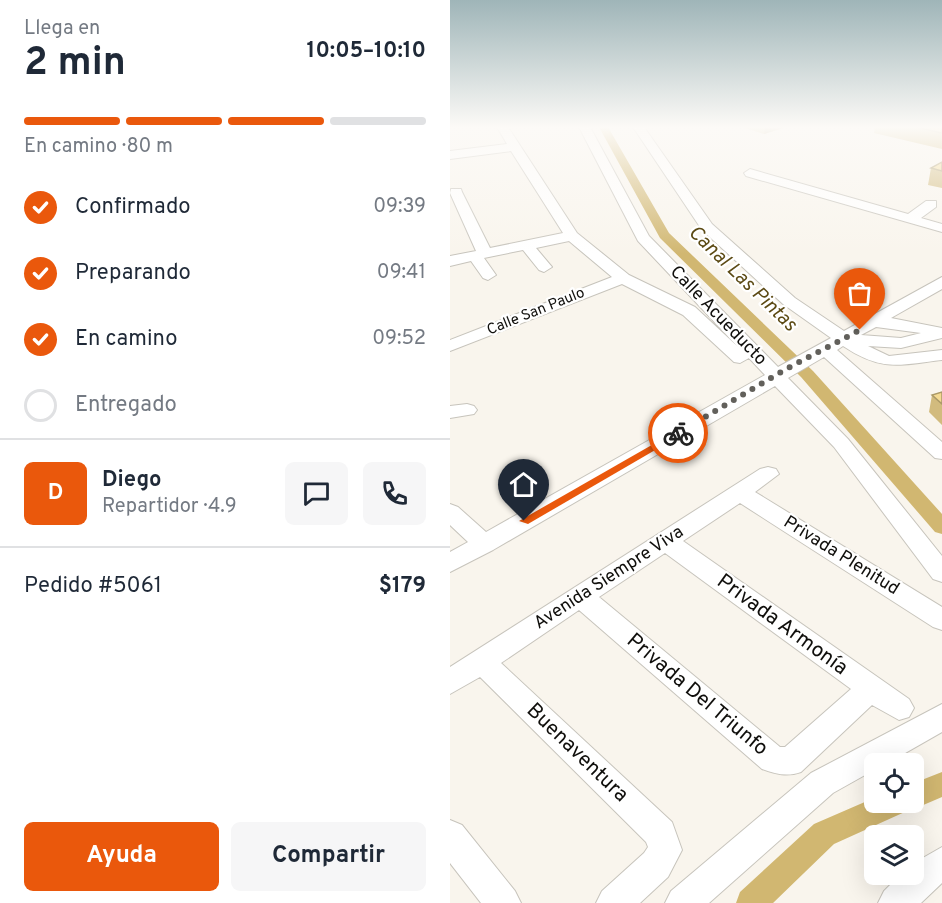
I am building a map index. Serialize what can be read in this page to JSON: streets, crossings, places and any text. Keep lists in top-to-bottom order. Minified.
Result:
{"streets":{"street":["Calle San Paulo","Calle Acueducto","Privada Plenitud","Avenida Siempre Viva","Privada Armonía","Privada Del Triunfo","Buenaventura"]},"crossings":[["Privada Plenitud","Avenida Siempre Viva"],["Avenida Siempre Viva","Privada Armonía"],["Avenida Siempre Viva","Privada Del Triunfo"],["Avenida Siempre Viva","Buenaventura"],["Privada Armonía","Privada Del Triunfo"]],"water":["Canal Las Pintas"],"page":{"heading":["2 min","Llega en","10:05–10:10"],"panel":["Diego","Repartidor · 4.9","Pedido #5061","$179"],"bar":"En camino · 80 m","list":[["Confirmado","09:39"],["Preparando","09:41"],["En camino","09:52"],"Entregado"],"round":"D","buttons":["Ayuda","Compartir"]}}
